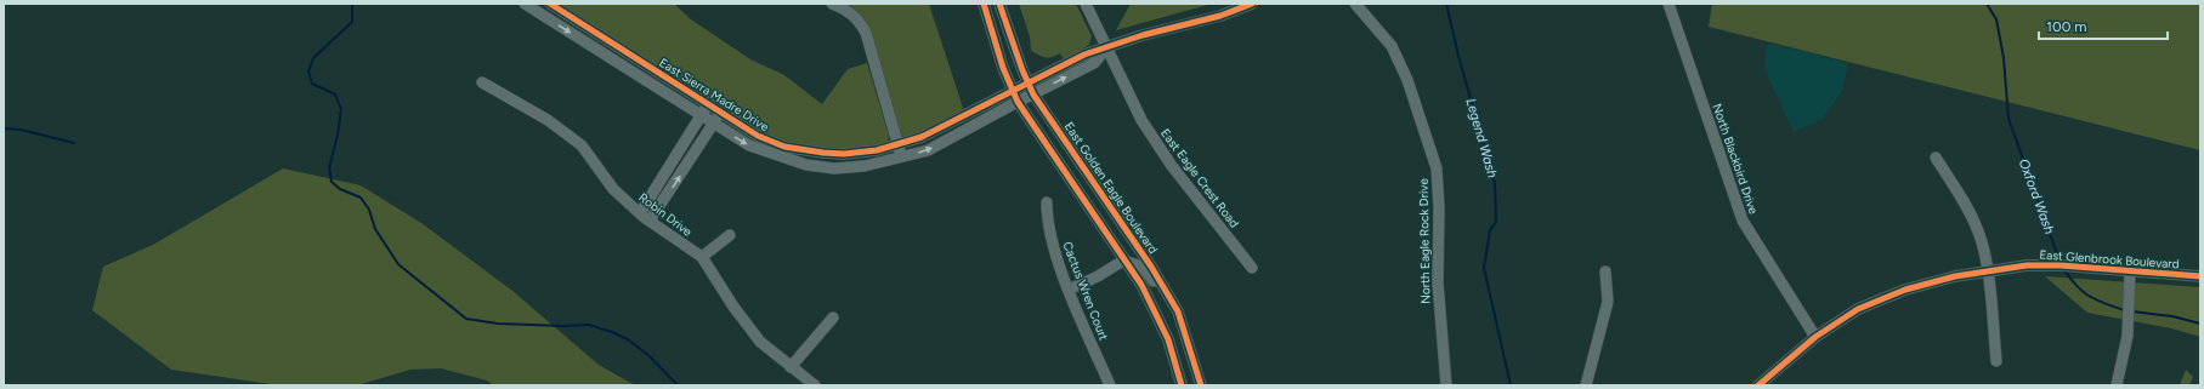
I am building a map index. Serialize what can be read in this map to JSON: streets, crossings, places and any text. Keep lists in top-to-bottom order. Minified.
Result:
{"streets":{"street":["East Sierra Madre Drive","North Blackbird Drive","East Eagle Crest Road","East Golden Eagle Boulevard","Robin Drive","North Eagle Rock Drive","East Glenbrook Boulevard","Cactus Wren Court"]},"crossings":[["East Sierra Madre Drive","East Eagle Crest Road"],["East Sierra Madre Drive","East Golden Eagle Boulevard"],["North Blackbird Drive","East Glenbrook Boulevard"]],"one_way":["East Sierra Madre Drive"],"water":["Legend Wash","Oxford Wash"],"scale_bar":"100 m"}
